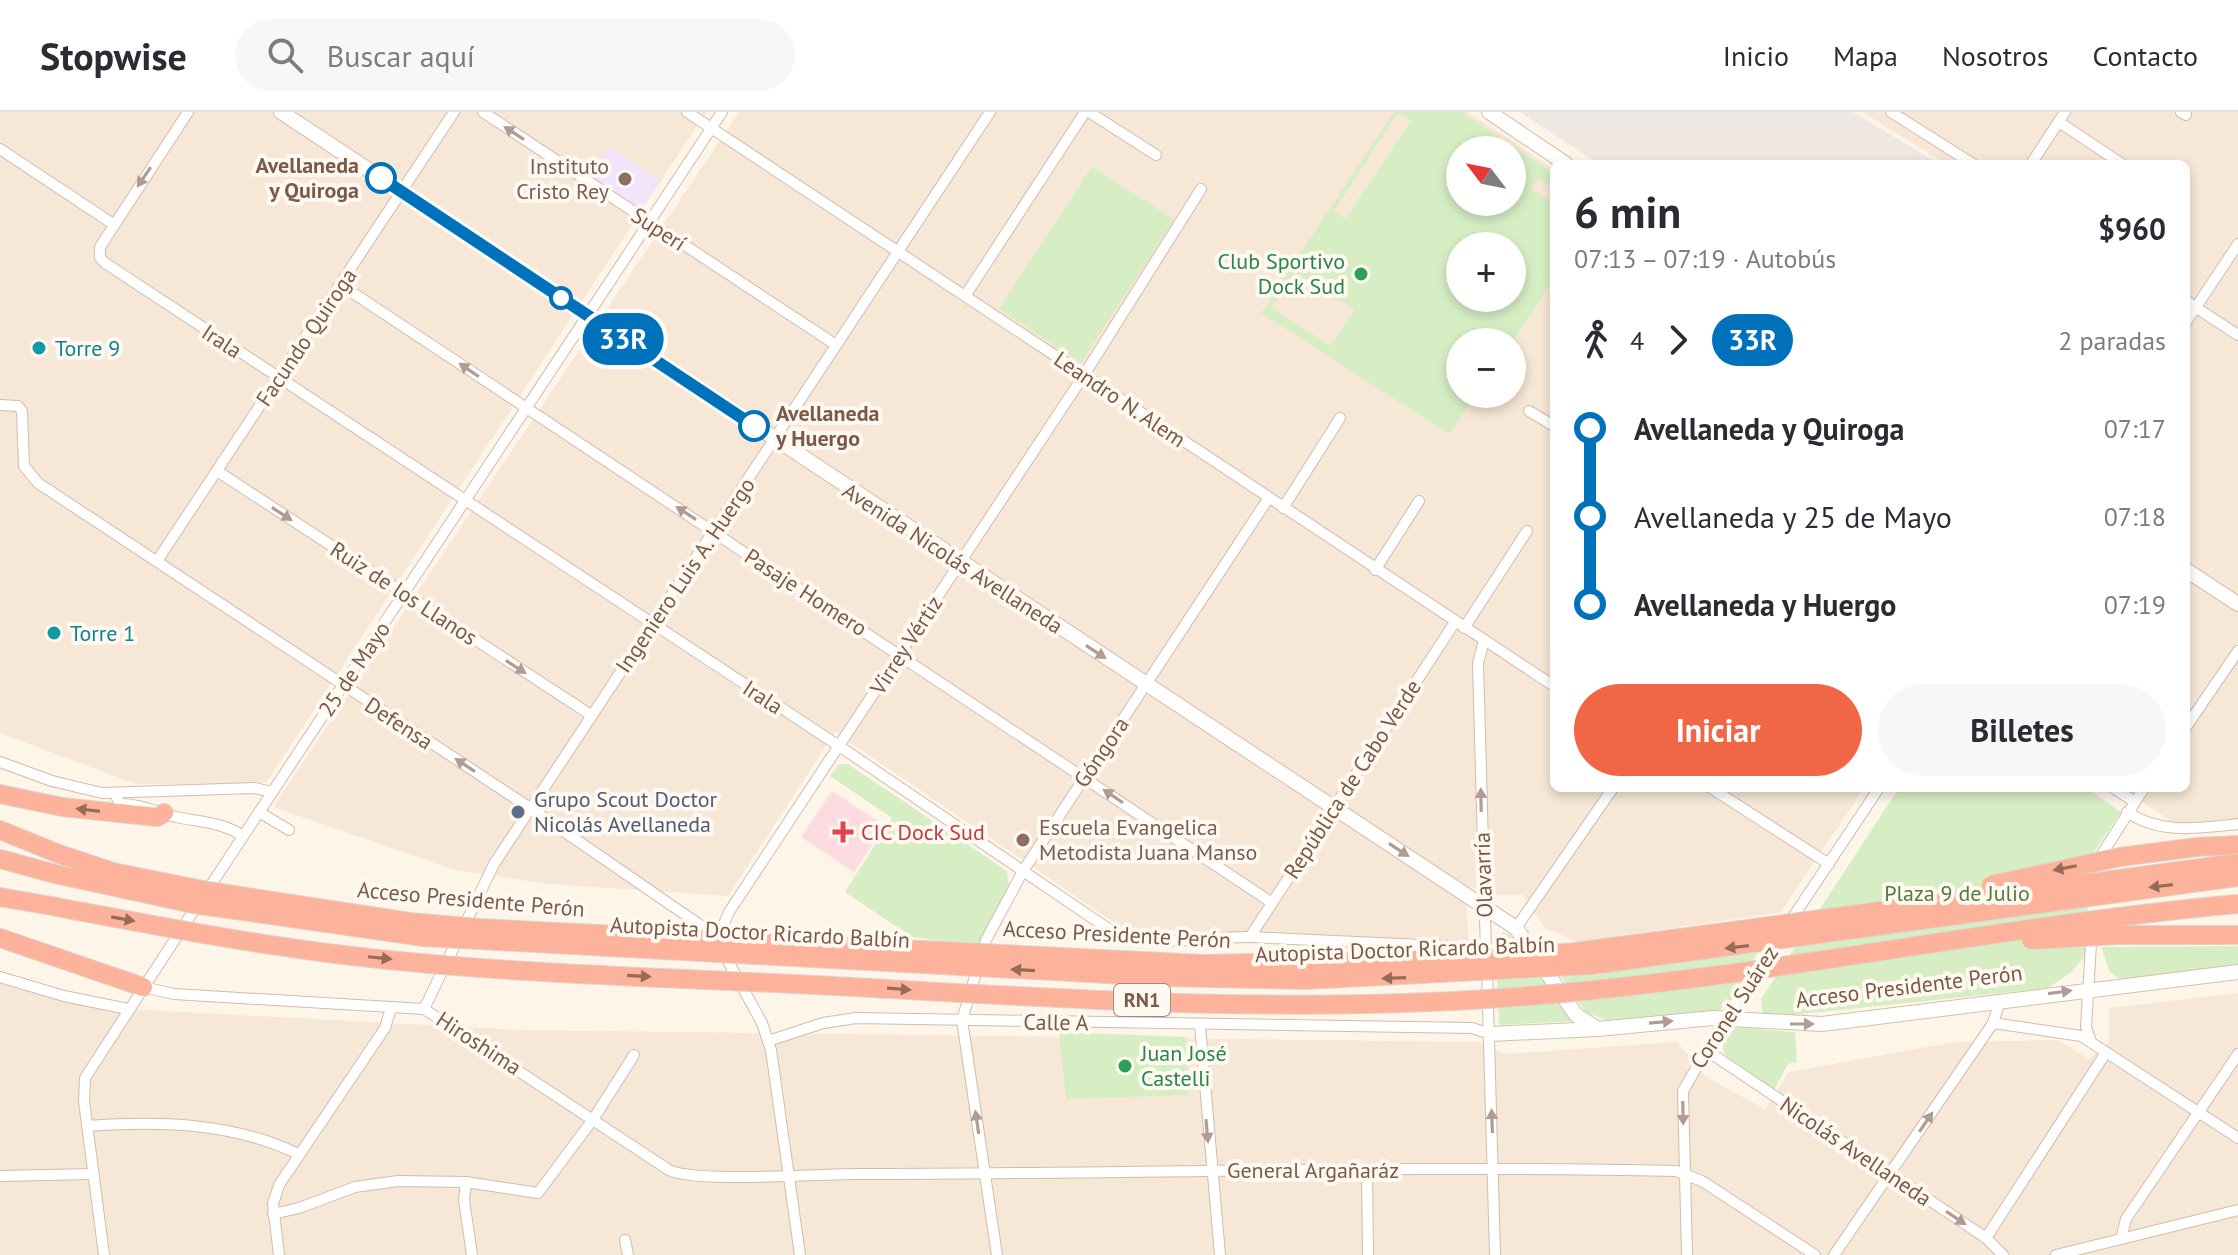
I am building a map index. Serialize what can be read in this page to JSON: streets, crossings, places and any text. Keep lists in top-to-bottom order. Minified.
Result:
{"streets":{"highway":["Acceso Presidente Perón","Autopista Doctor Ricardo Balbín","RN1"],"main road":["Avenida Nicolás Avellaneda"],"street":["Superí","Facundo Quiroga","Irala","Leandro N. Alem","Ingeniero Luis A. Huergo","Pasaje Homero","Ruiz de los Llanos","Virrey Vértiz","25 de Mayo","Defensa","Góngora","República de Cabo Verde","Olavarría","Coronel Suárez","Calle A","Hiroshima","Nicolás Avellaneda","General Argañaráz"]},"crossings":[["Superí","Ingeniero Luis A. Huergo"],["Superí","25 de Mayo"],["Facundo Quiroga","Irala"],["Facundo Quiroga","Avenida Nicolás Avellaneda"],["Facundo Quiroga","Pasaje Homero"],["Facundo Quiroga","Ruiz de los Llanos"],["Facundo Quiroga","Defensa"],["Irala","Ingeniero Luis A. Huergo"],["Irala","Virrey Vértiz"],["Irala","25 de Mayo"],["Irala","Góngora"],["Irala","República de Cabo Verde"],["Irala","Olavarría"],["Leandro N. Alem","Ingeniero Luis A. Huergo"],["Leandro N. Alem","Virrey Vértiz"],["Leandro N. Alem","25 de Mayo"],["Leandro N. Alem","Góngora"],["Leandro N. Alem","República de Cabo Verde"],["Leandro N. Alem","Olavarría"],["Avenida Nicolás Avellaneda","Ingeniero Luis A. Huergo"],["Avenida Nicolás Avellaneda","Virrey Vértiz"],["Avenida Nicolás Avellaneda","25 de Mayo"],["Avenida Nicolás Avellaneda","Góngora"],["Avenida Nicolás Avellaneda","República de Cabo Verde"],["Avenida Nicolás Avellaneda","Olavarría"],["Avenida Nicolás Avellaneda","Acceso Presidente Perón"],["Ingeniero Luis A. Huergo","Pasaje Homero"],["Ingeniero Luis A. Huergo","Ruiz de los Llanos"],["Ingeniero Luis A. Huergo","Defensa"],["Ingeniero Luis A. Huergo","Hiroshima"],["Pasaje Homero","Virrey Vértiz"],["Pasaje Homero","25 de Mayo"],["Pasaje Homero","Góngora"],["Pasaje Homero","República de Cabo Verde"],["Ruiz de los Llanos","25 de Mayo"],["Virrey Vértiz","Defensa"],["25 de Mayo","Defensa"],["25 de Mayo","Hiroshima"],["Góngora","Calle A"],["Olavarría","Acceso Presidente Perón"],["Olavarría","Calle A"],["Olavarría","General Argañaráz"],["Acceso Presidente Perón","Coronel Suárez"],["Acceso Presidente Perón","Calle A"],["Coronel Suárez","Nicolás Avellaneda"],["Coronel Suárez","General Argañaráz"],["Hiroshima","General Argañaráz"]],"one_way":["Superí","Pasaje Homero","Ruiz de los Llanos","Olavarría"],"parks":["Plaza 9 de Julio"],"places":{"other":["Avellaneda y Quiroga","Instituto Cristo Rey","Club Sportivo Dock Sud","Torre 9","Avellaneda y Huergo","Torre 1","Grupo Scout Doctor Nicolás Avellaneda","Escuela Evangelica Metodista Juana Manso","Juan José Castelli"],"health":["CIC Dock Sud"]},"lines":["bus line 33R"],"north":"top left","page":{"header":"Stopwise","search":"Buscar aquí","nav":["Inicio","Mapa","Nosotros","Contacto"],"on_map":"33R","map_buttons":["+","−"],"heading":["6 min","07:13 – 07:19 · Autobús","$960"],"legs":["4","33R","2 paradas"],"list":[{"name":"Avellaneda y Quiroga","value":"07:17"},{"name":"Avellaneda y 25 de Mayo","value":"07:18"},{"name":"Avellaneda y Huergo","value":"07:19"}],"buttons":["Iniciar","Billetes"]}}
